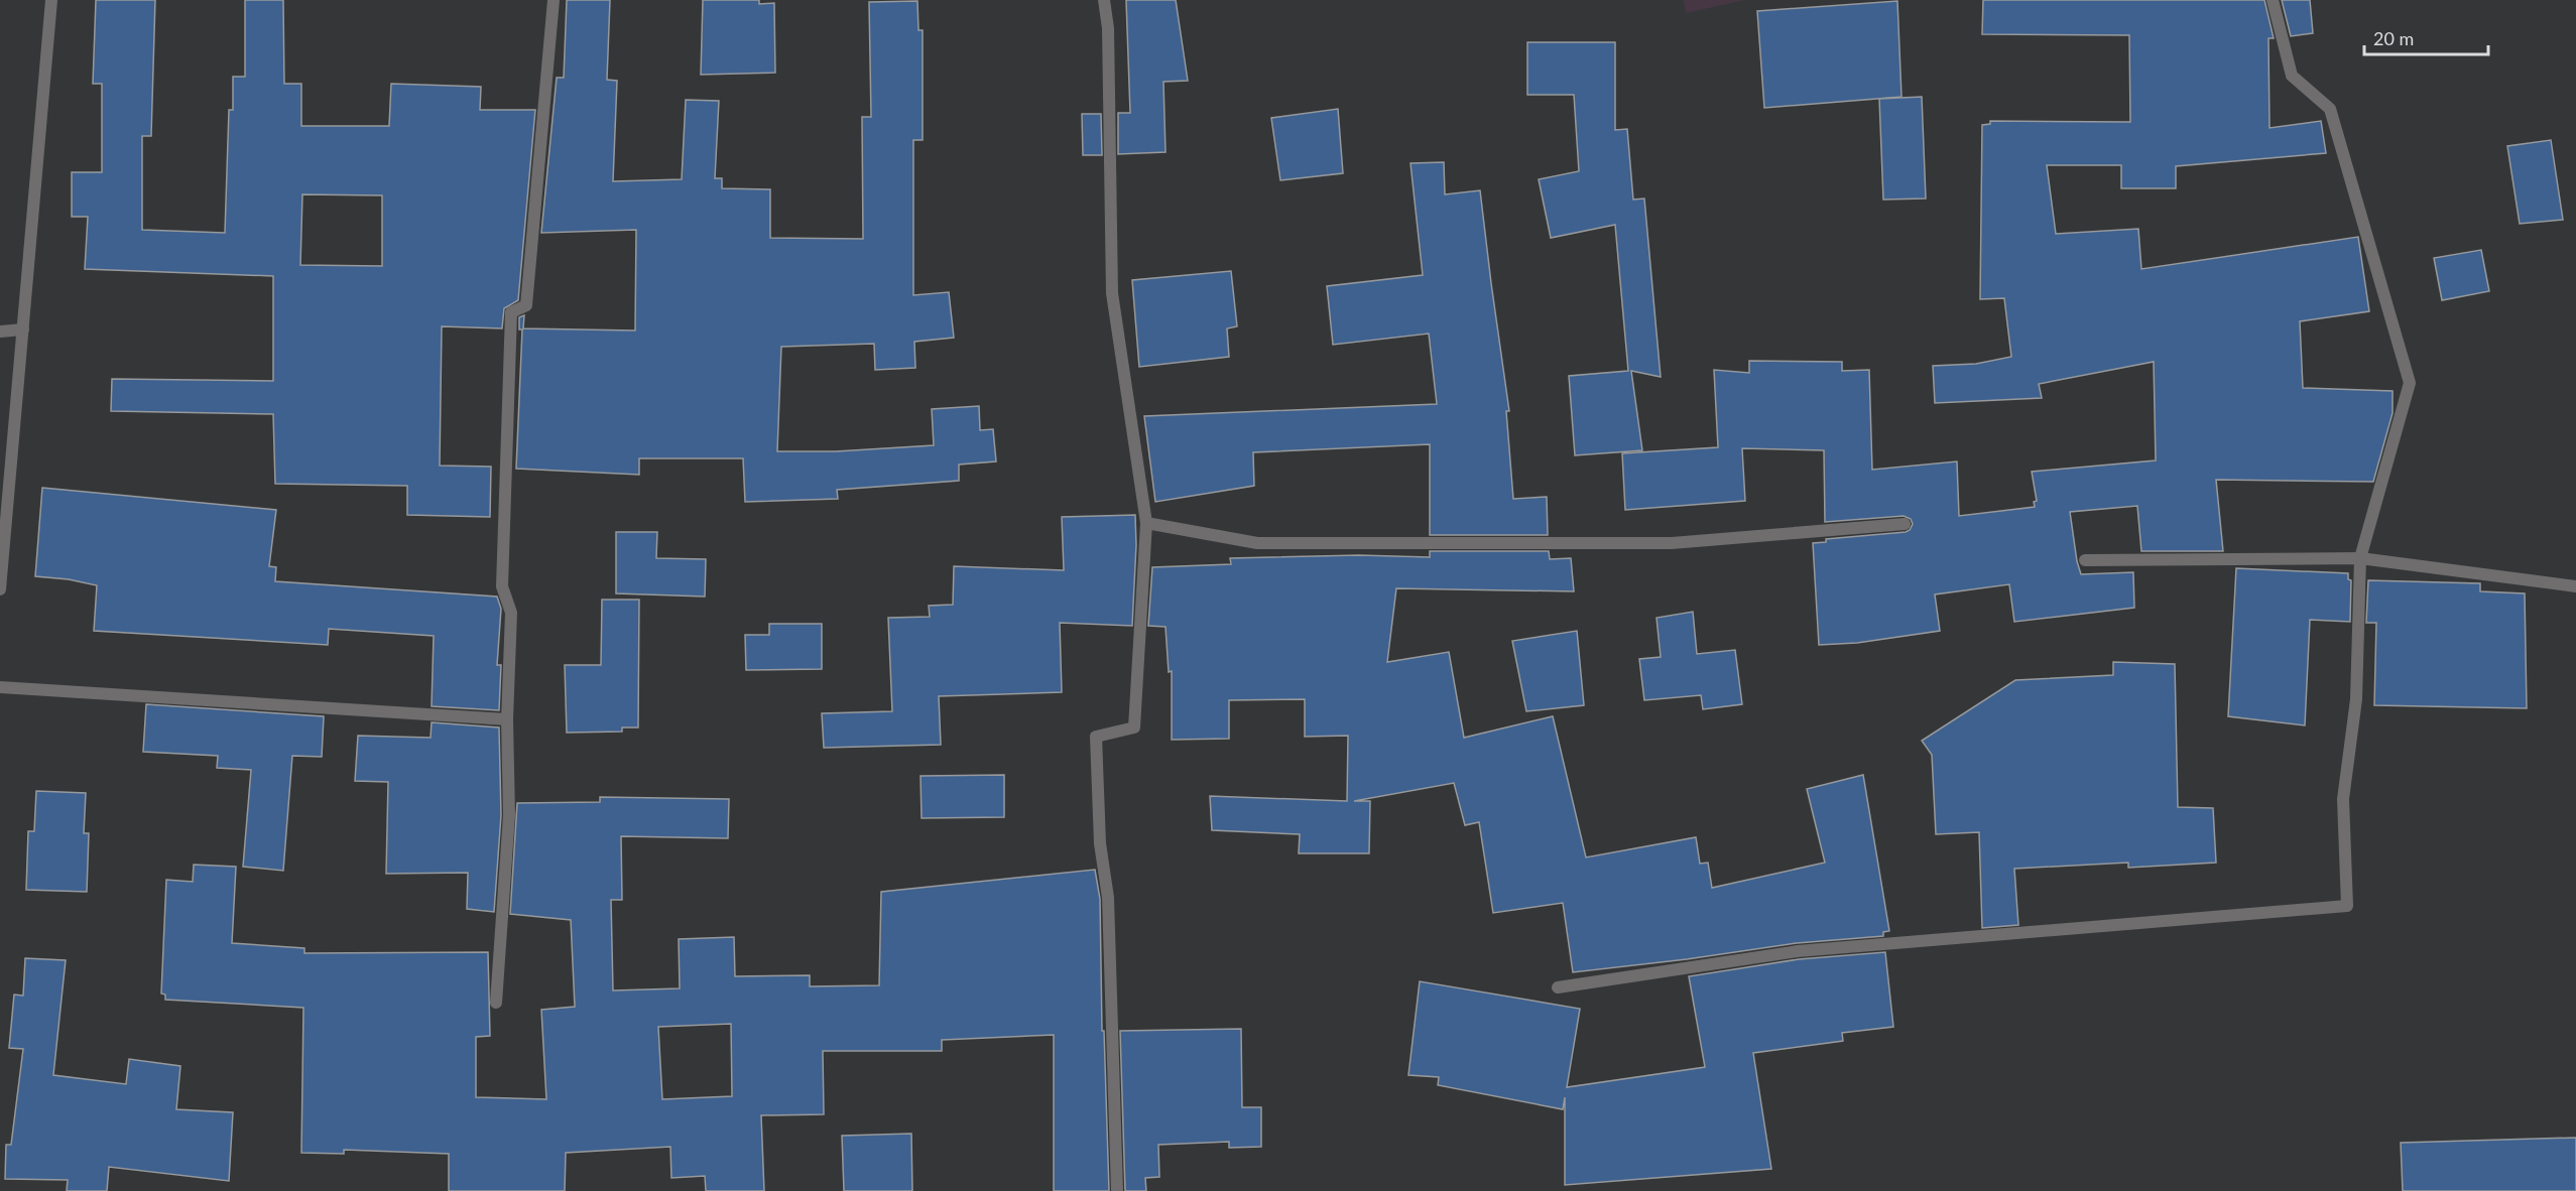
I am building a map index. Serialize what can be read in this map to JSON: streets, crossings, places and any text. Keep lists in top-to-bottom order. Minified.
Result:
{"scale_bar":"20 m"}
